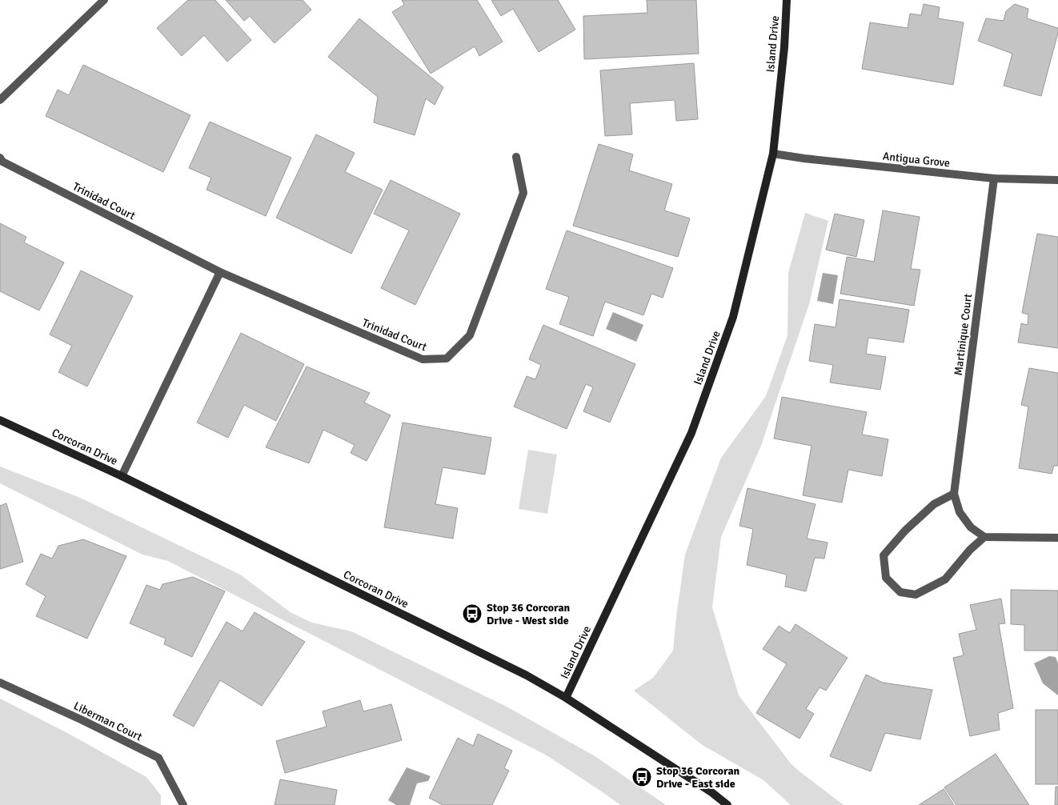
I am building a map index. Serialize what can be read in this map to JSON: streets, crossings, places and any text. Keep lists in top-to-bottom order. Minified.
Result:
{"streets":{"street":["Island Drive","Antigua Grove","Trinidad Court","Martinique Court","Corcoran Drive","Liberman Court"]},"crossings":[["Island Drive","Antigua Grove"],["Island Drive","Corcoran Drive"],["Antigua Grove","Martinique Court"]],"places":{"bus stop":["Stop 36 Corcoran Drive - West side","Stop 36 Corcoran Drive - East side"]}}
